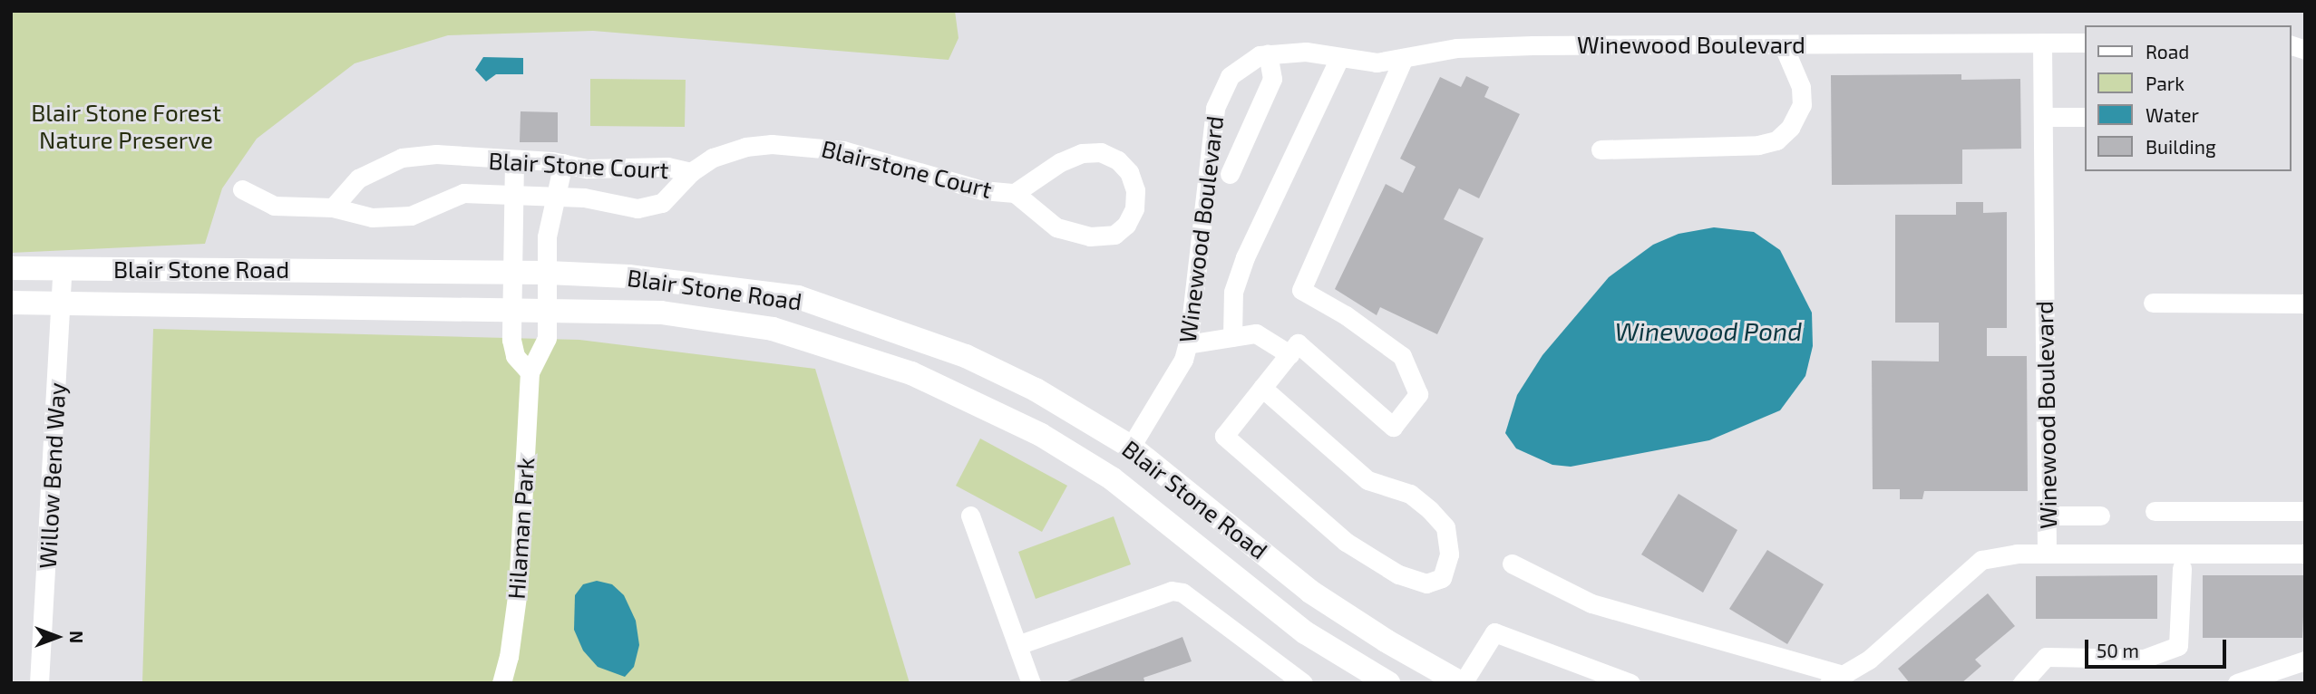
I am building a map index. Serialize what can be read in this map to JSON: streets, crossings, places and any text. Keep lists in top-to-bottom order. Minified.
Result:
{"streets":{"main road":["Blair Stone Road"],"street":["Winewood Boulevard","Blair Stone Court","Blairstone Court","Willow Bend Way","Hilaman Park"]},"crossings":[["Winewood Boulevard","Blair Stone Road"],["Blair Stone Court","Blairstone Court"],["Blair Stone Road","Willow Bend Way"],["Blair Stone Road","Hilaman Park"]],"water":["Winewood Pond"],"parks":["Blair Stone Forest Nature Preserve"],"legend":["Road","Park","Water","Building"],"scale_bar":"50 m","north":"right"}
